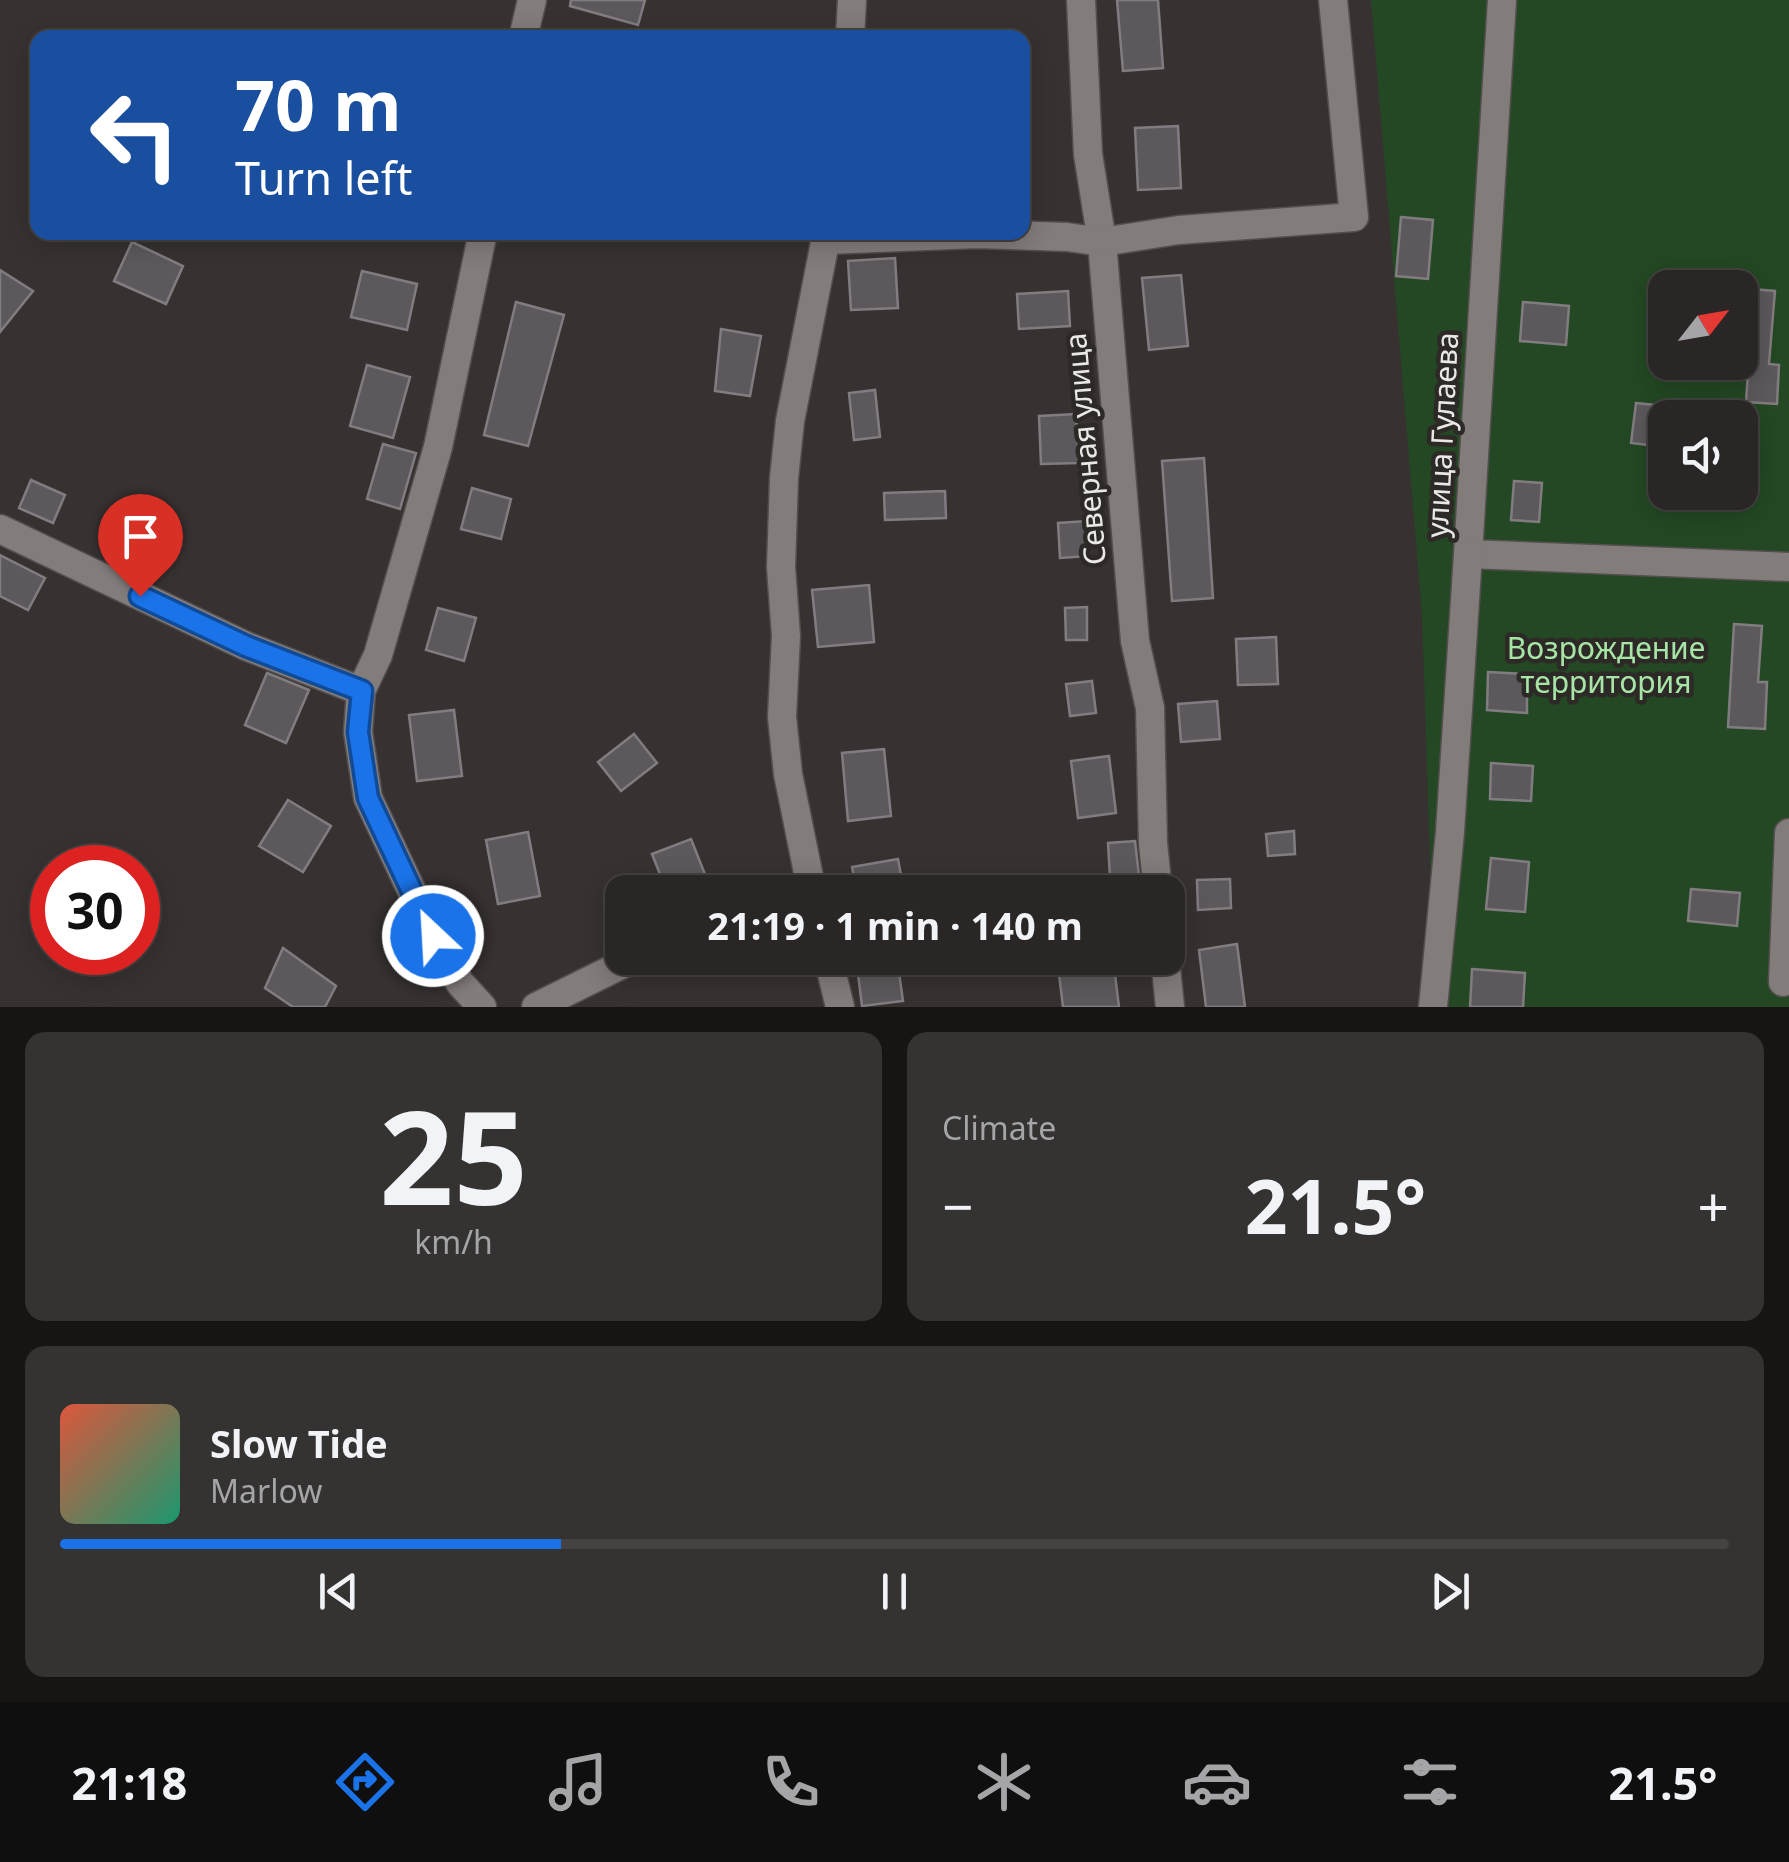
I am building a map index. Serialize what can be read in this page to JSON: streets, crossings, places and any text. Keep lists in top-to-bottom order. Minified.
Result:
{"streets":{"street":["улица Гулаева","Северная улица"]},"parks":["Возрождение территория"],"north":"top right","page":{"turn":["70 m","Turn left"],"limit":"30","trip":"21:19 · 1 min · 140 m","tile":[["25","km/h"],"Climate"],"heat":["−","21.5°","+"],"song":["Slow Tide","Marlow"],"tabs":["21:18","21.5°"]}}
